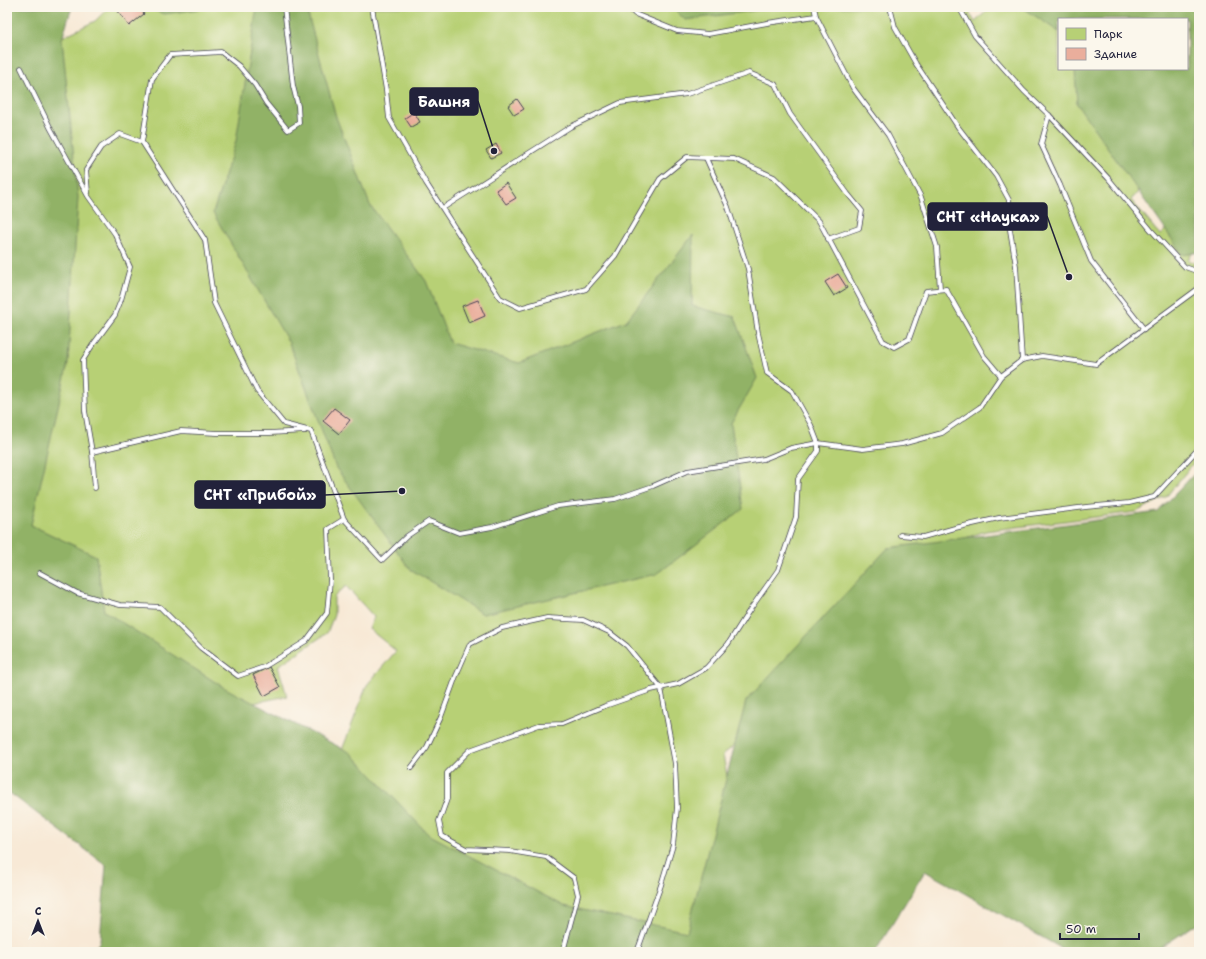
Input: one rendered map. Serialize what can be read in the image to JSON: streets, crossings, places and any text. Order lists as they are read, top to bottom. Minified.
{"places":["Башня","СНТ «Наука»","СНТ «Прибой»"],"legend":["Парк","Здание"],"scale_bar":"50 m","north":"top"}
